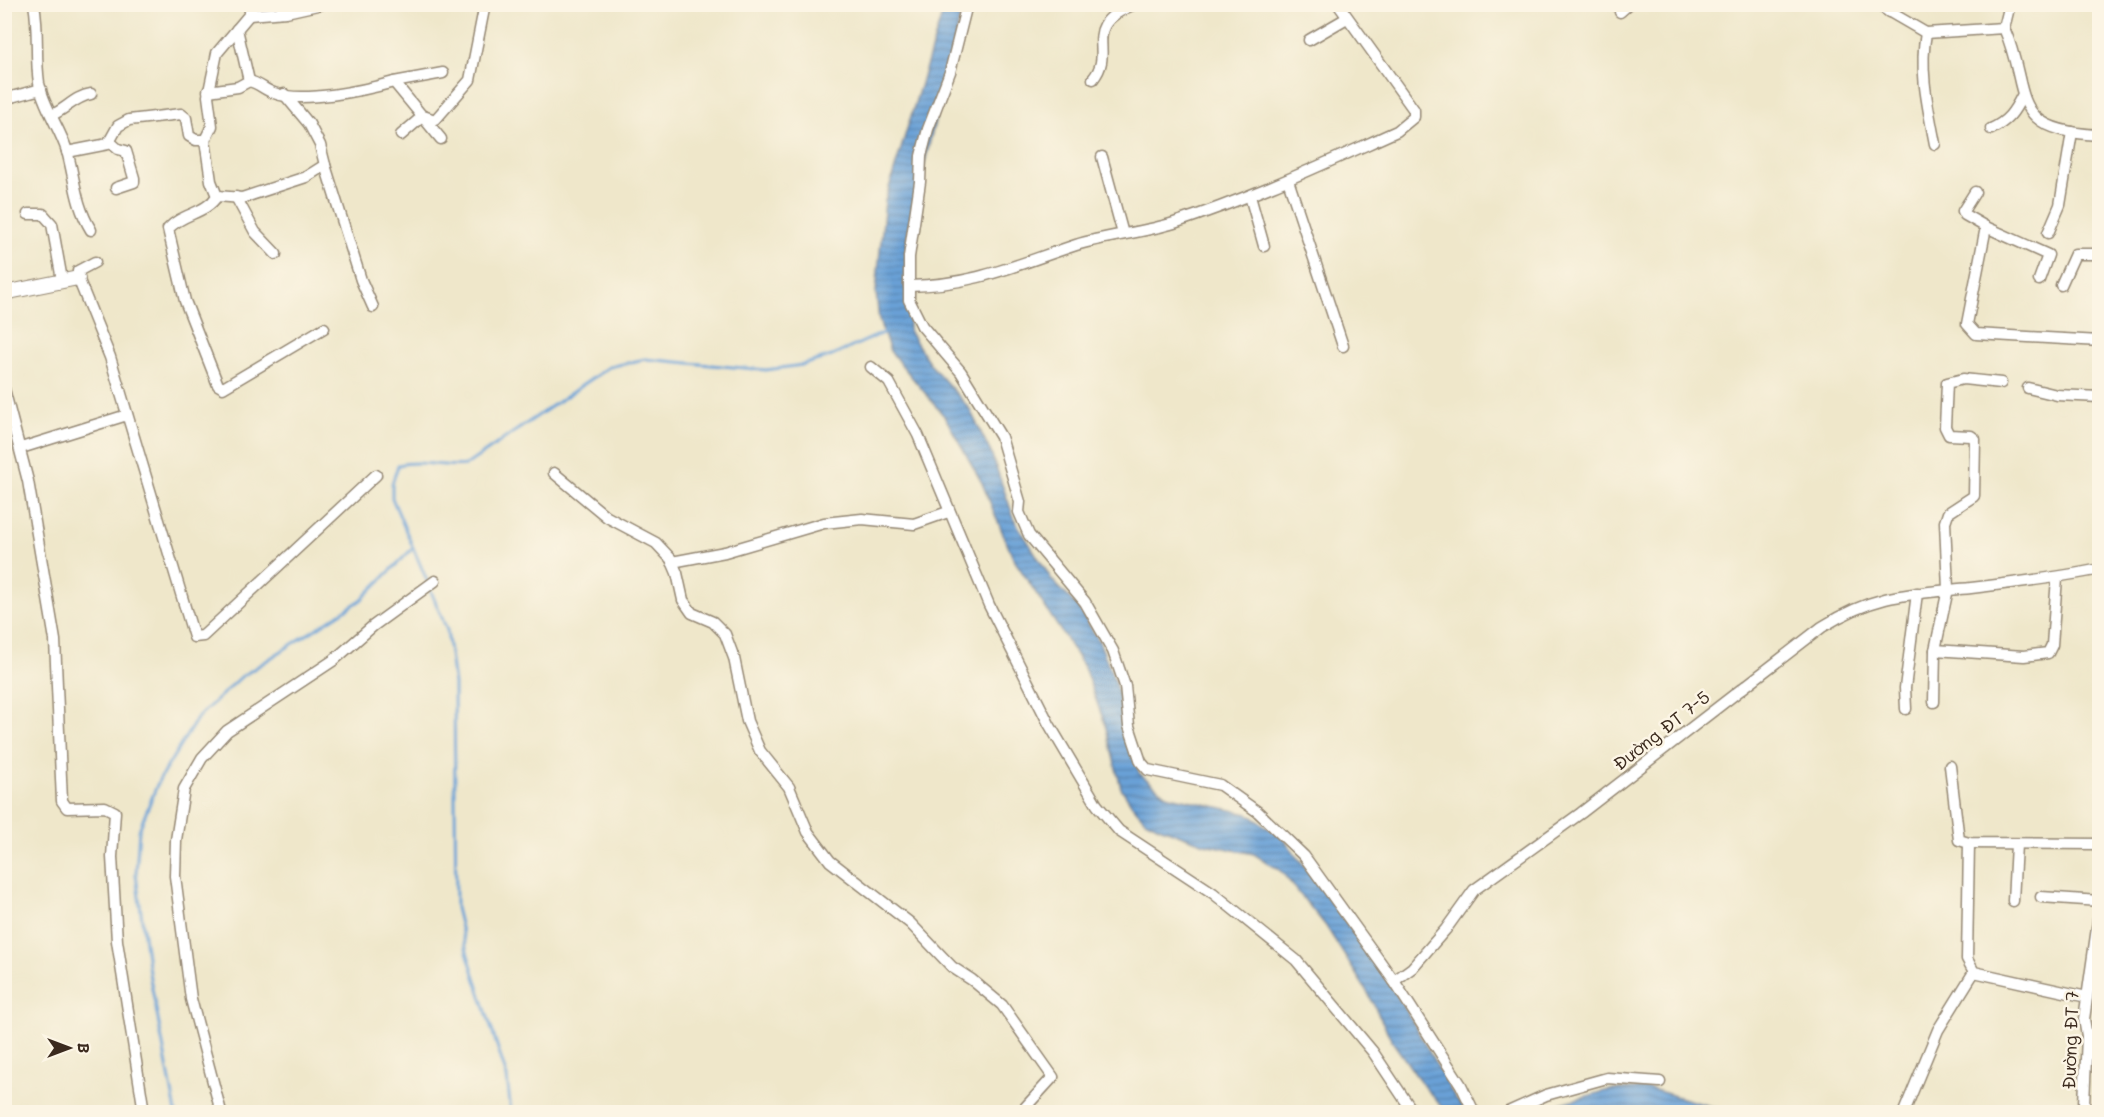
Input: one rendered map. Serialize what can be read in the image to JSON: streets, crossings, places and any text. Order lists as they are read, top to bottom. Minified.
{"streets":{"street":["Đường ĐT 7-5","Đường ĐT 7"]},"north":"right"}
